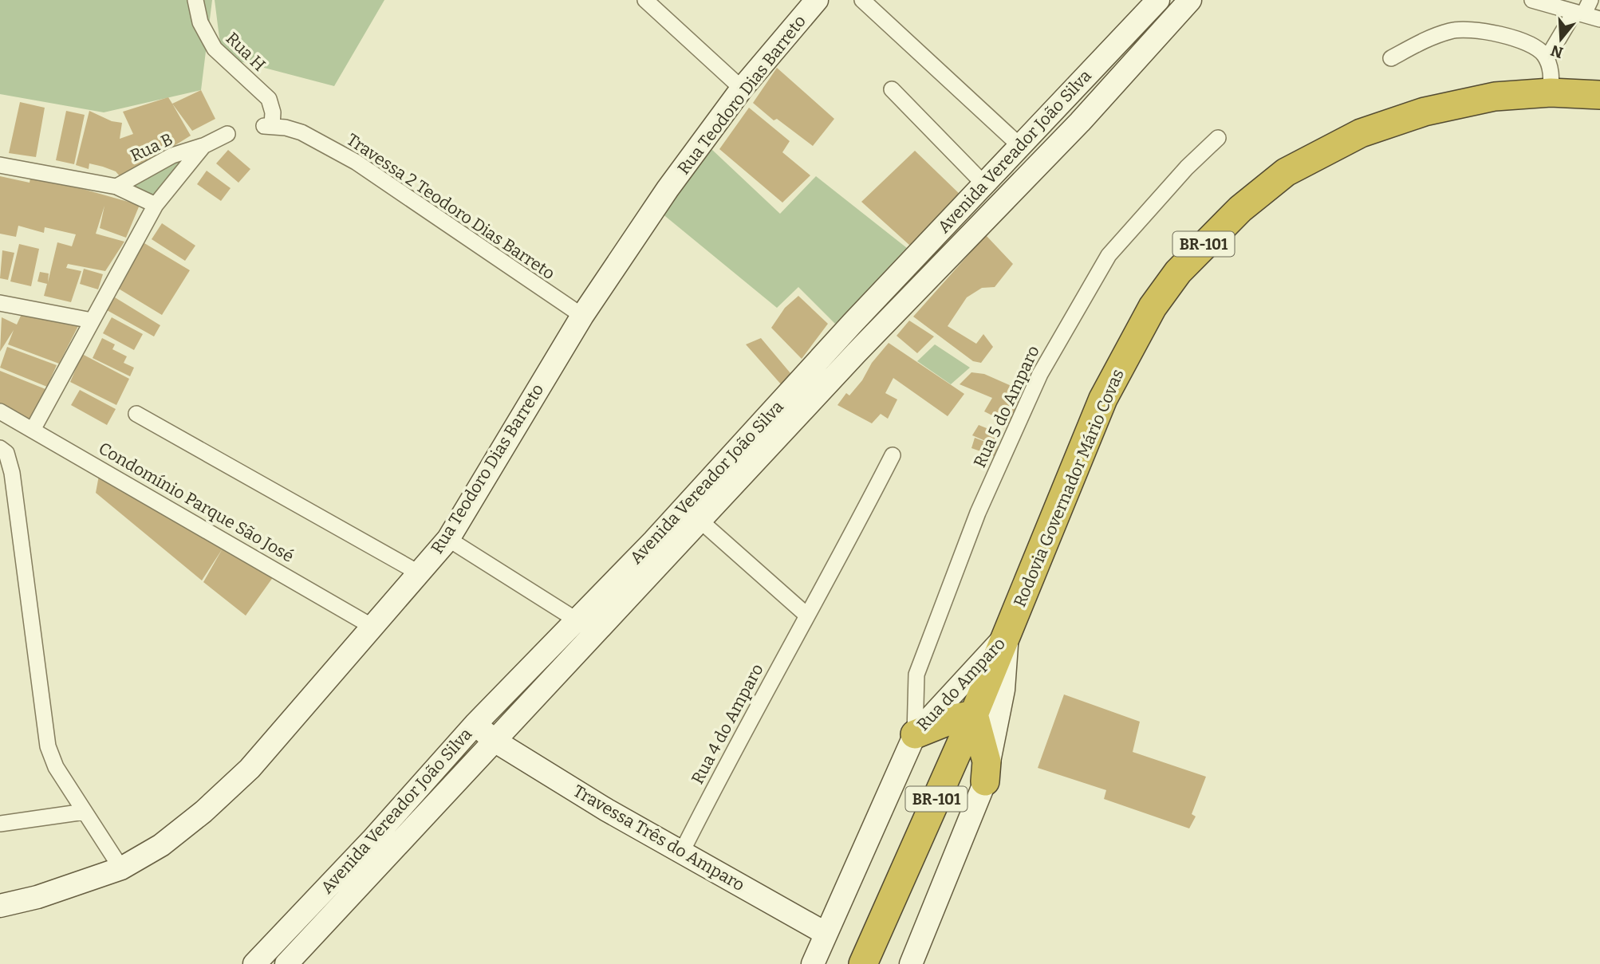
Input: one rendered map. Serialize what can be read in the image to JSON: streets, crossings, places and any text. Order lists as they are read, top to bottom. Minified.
{"streets":{"highway":["BR-101","Rodovia Governador Mário Covas"],"street":["Rua H","Rua Teodoro Dias Barreto","Rua B","Avenida Vereador João Silva","Travessa 2 Teodoro Dias Barreto","Rua 5 do Amparo","Condomínio Parque São José","Rua do Amparo","Rua 4 do Amparo","Travessa Três do Amparo"]},"crossings":[["Rua H","Travessa 2 Teodoro Dias Barreto"],["Rua Teodoro Dias Barreto","Travessa 2 Teodoro Dias Barreto"],["Rua Teodoro Dias Barreto","Condomínio Parque São José"],["Avenida Vereador João Silva","Travessa Três do Amparo"],["Rua 5 do Amparo","Rua do Amparo"],["Rodovia Governador Mário Covas","Rua do Amparo"],["Rua do Amparo","Travessa Três do Amparo"],["Rua 4 do Amparo","Travessa Três do Amparo"]],"north":"bottom"}
